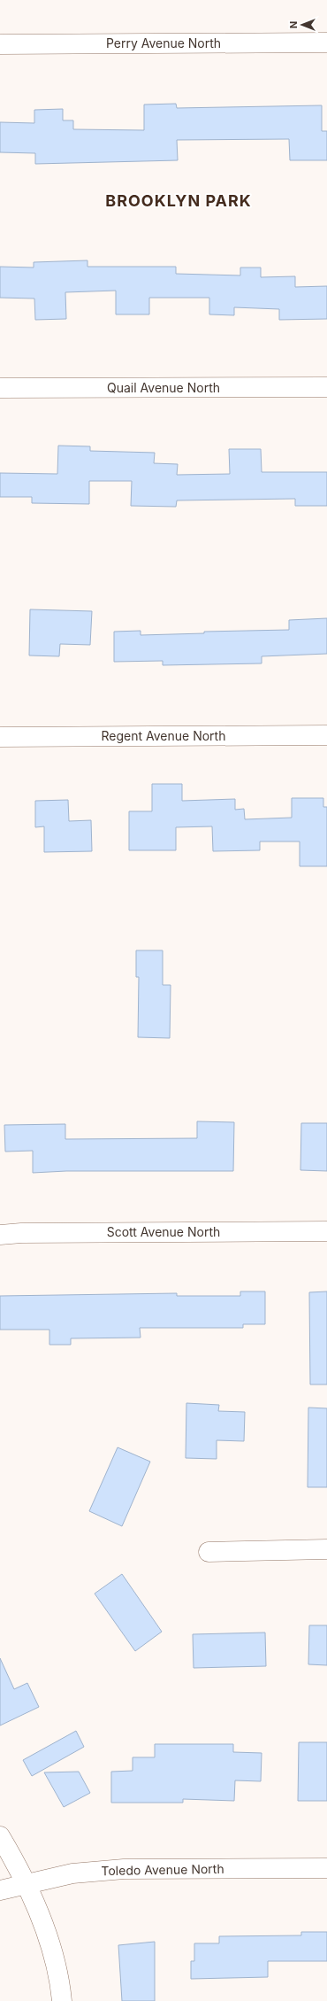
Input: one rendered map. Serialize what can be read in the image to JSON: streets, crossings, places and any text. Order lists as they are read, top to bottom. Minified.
{"streets":{"street":["Perry Avenue North","Quail Avenue North","Regent Avenue North","Scott Avenue North","Toledo Avenue North"]},"districts":["BROOKLYN PARK"],"north":"left"}
